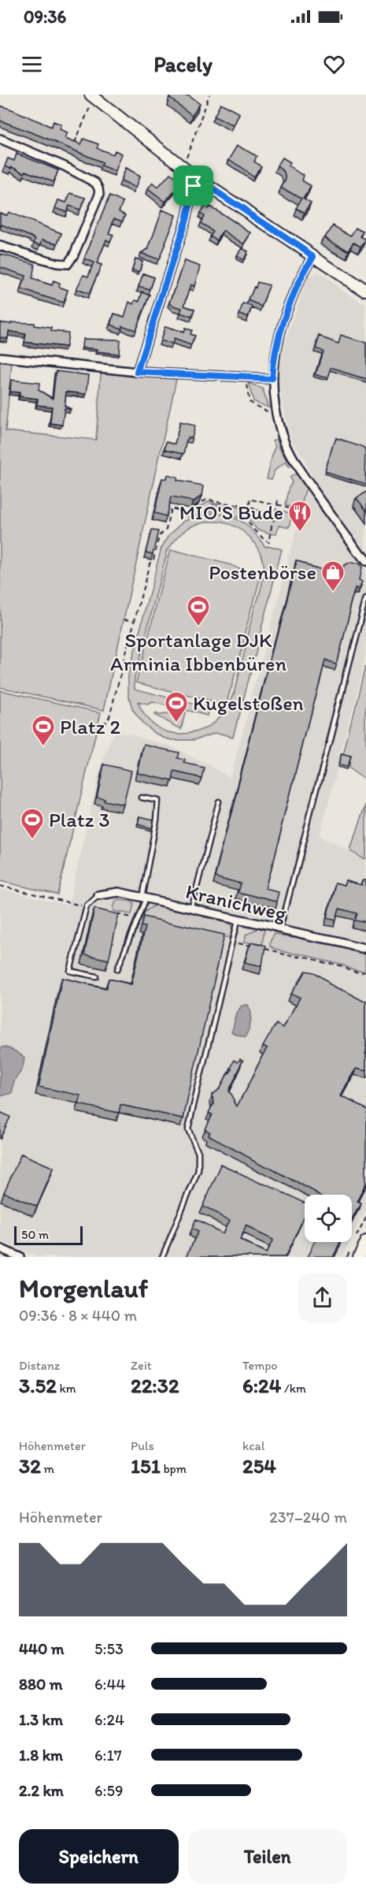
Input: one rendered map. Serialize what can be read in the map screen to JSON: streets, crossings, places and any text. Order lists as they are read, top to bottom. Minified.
{"streets":{"street":["Kranichweg"]},"places":{"restaurant":["MIO'S Bude"],"shop":["Postenbörse"],"sports":["Sportanlage DJK Arminia Ibbenbüren","Kugelstoßen","Platz 2","Platz 3"]},"scale_bar":"50 m","page":{"status":"09:36","header":"Pacely","scale":"50 m","heading":["Morgenlauf","09:36 · 8 × 440 m"],"stats":[["Distanz","3.52 km"],["Zeit","22:32"],["Tempo","6:24 /km"],["Höhenmeter","32 m"],["Puls","151 bpm"],["kcal","254"]],"chart":["Höhenmeter","237–240 m"],"list":[{"name":"440 m","note":"5:53"},{"name":"880 m","note":"6:44"},{"name":"1.3 km","note":"6:24"},{"name":"1.8 km","note":"6:17"},{"name":"2.2 km","note":"6:59"}],"buttons":["Speichern","Teilen"]}}
